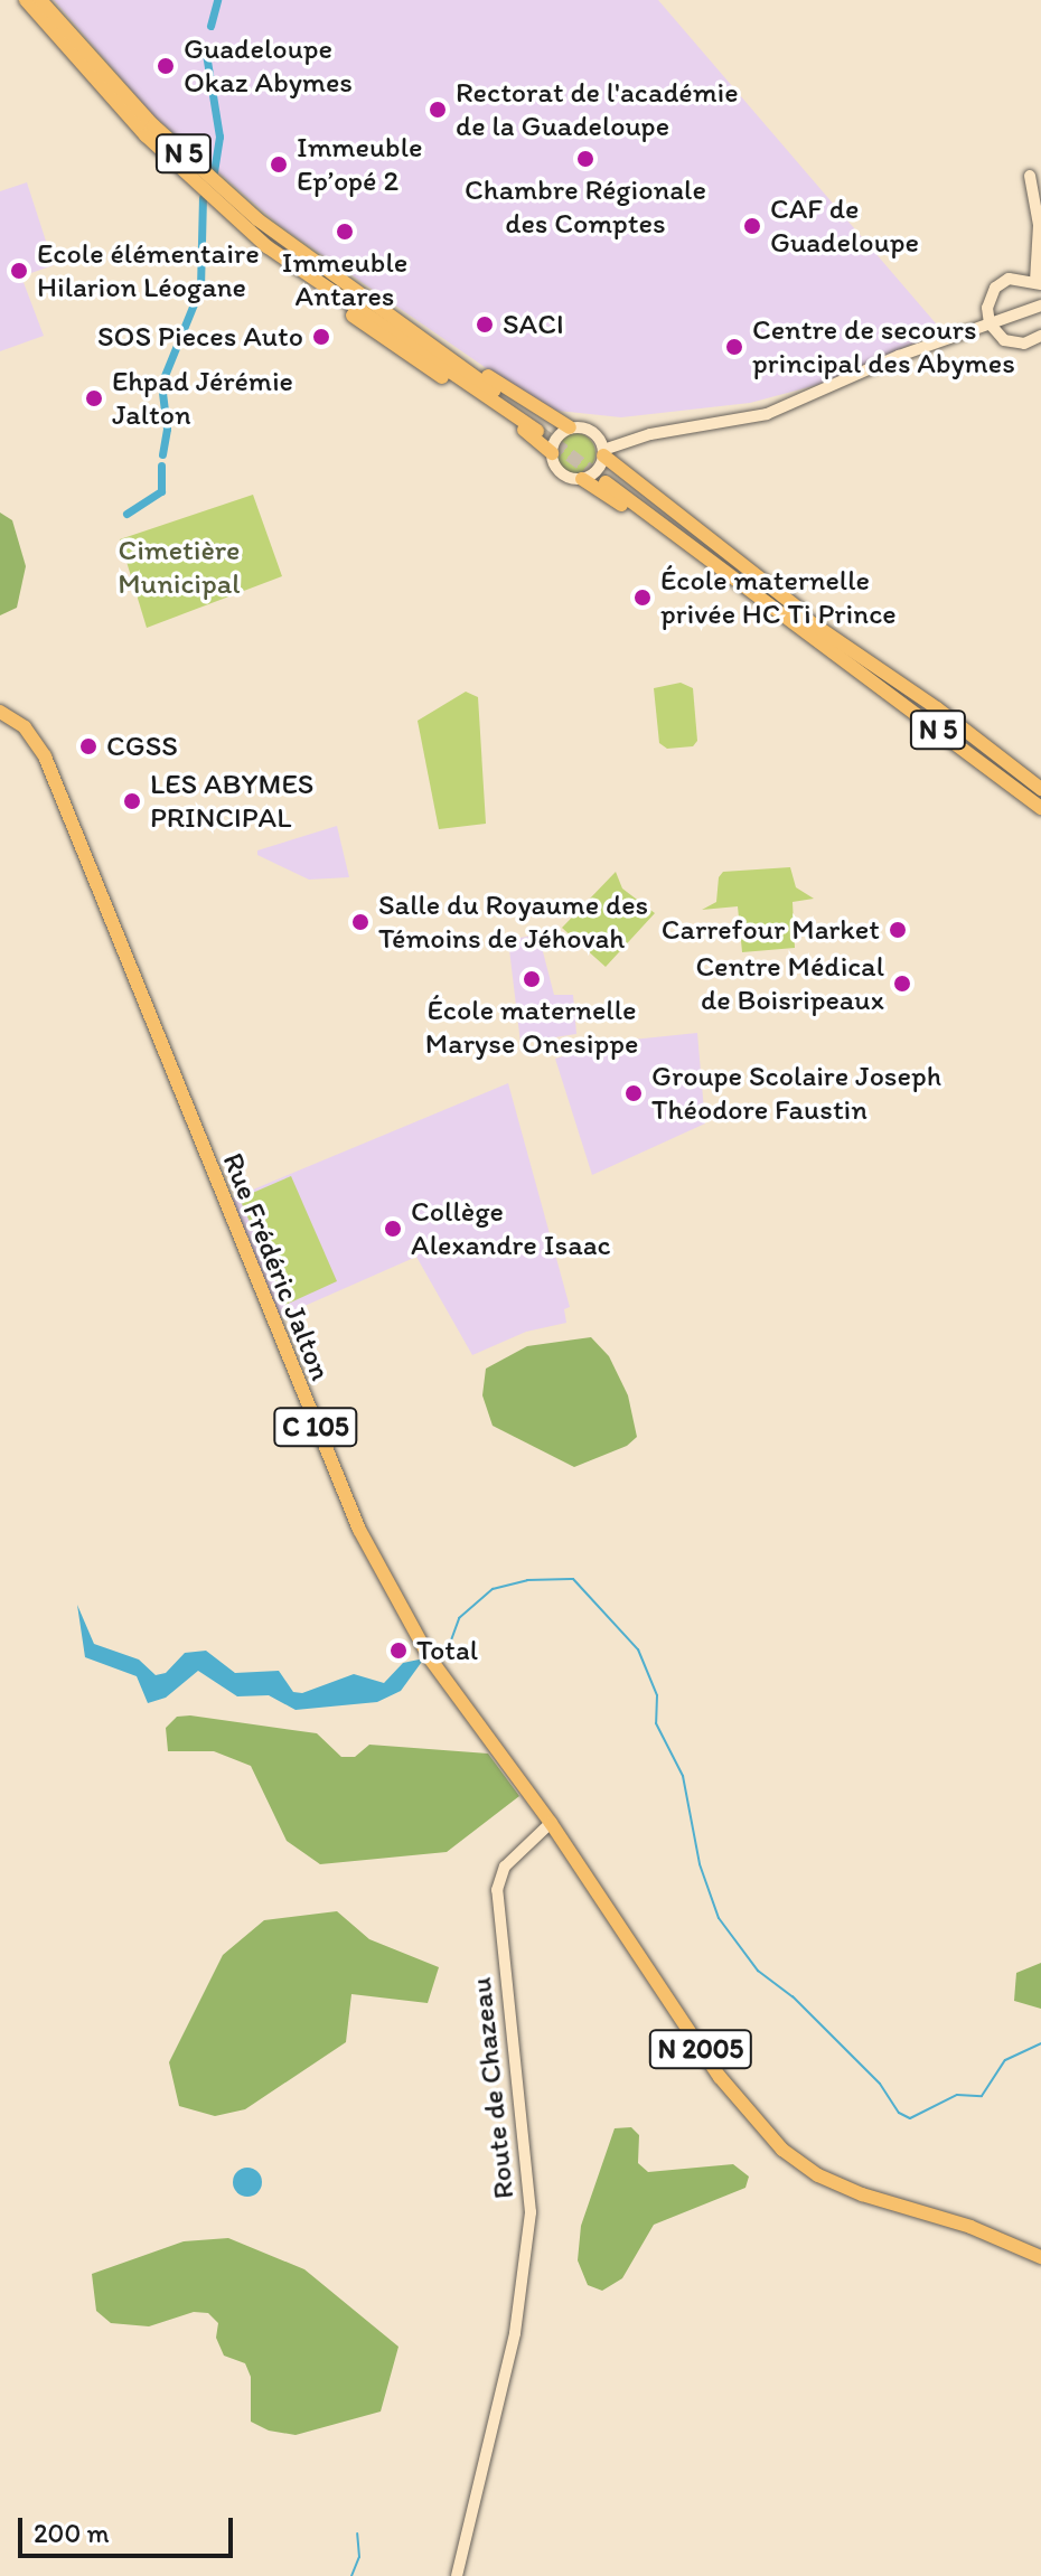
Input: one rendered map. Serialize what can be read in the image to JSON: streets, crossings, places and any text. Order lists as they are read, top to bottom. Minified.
{"streets":{"main road":["N 5","Rue Frédéric Jalton","C 105","N 2005","Route de Chazeau"]},"crossings":[["Rue Frédéric Jalton","N 2005"],["Rue Frédéric Jalton","Route de Chazeau"],["N 2005","Route de Chazeau"]],"parks":["Cimetière Municipal"],"places":["Guadeloupe Okaz Abymes","Rectorat de l'académie de la Guadeloupe","Chambre Régionale des Comptes","Immeuble Ep’opé 2","CAF de Guadeloupe","Immeuble Antares","Ecole élémentaire Hilarion Léogane","SACI","SOS Pieces Auto","Centre de secours principal des Abymes","Ehpad Jérémie Jalton","École maternelle privée HC Ti Prince","CGSS","LES ABYMES PRINCIPAL","Salle du Royaume des Témoins de Jéhovah","Carrefour Market","École maternelle Maryse Onesippe","Centre Médical de Boisripeaux","Groupe Scolaire Joseph Théodore Faustin","Collège Alexandre Isaac","Total"],"scale_bar":"200 m"}
